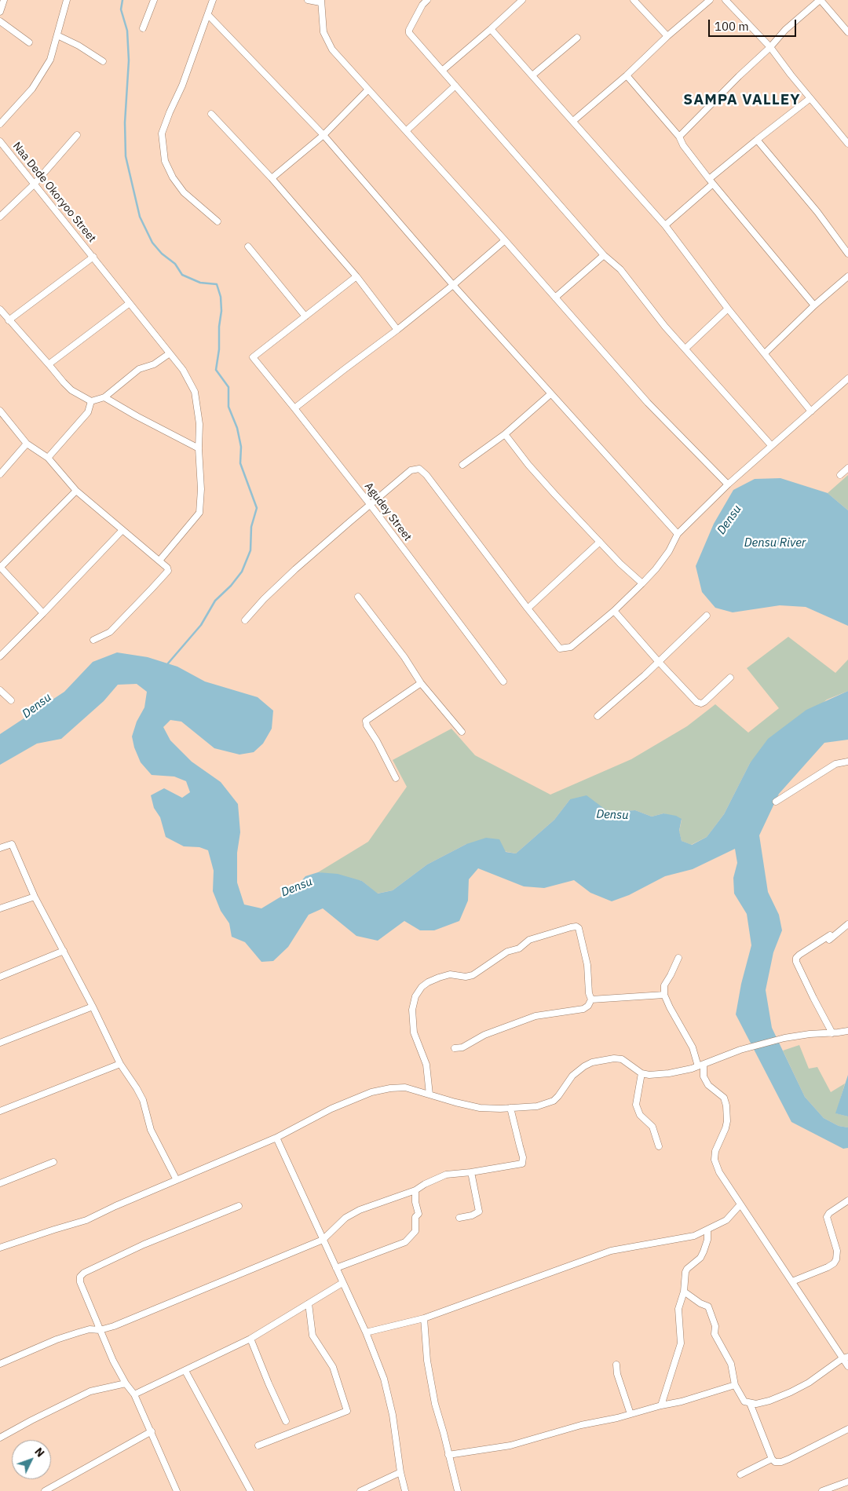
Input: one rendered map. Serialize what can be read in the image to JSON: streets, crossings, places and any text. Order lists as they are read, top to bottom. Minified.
{"streets":{"street":["Naa Dede Okoryoo Street","Agudey Street"]},"districts":["SAMPA VALLEY"],"water":["Densu","Densu River"],"scale_bar":"100 m","north":"top right"}
